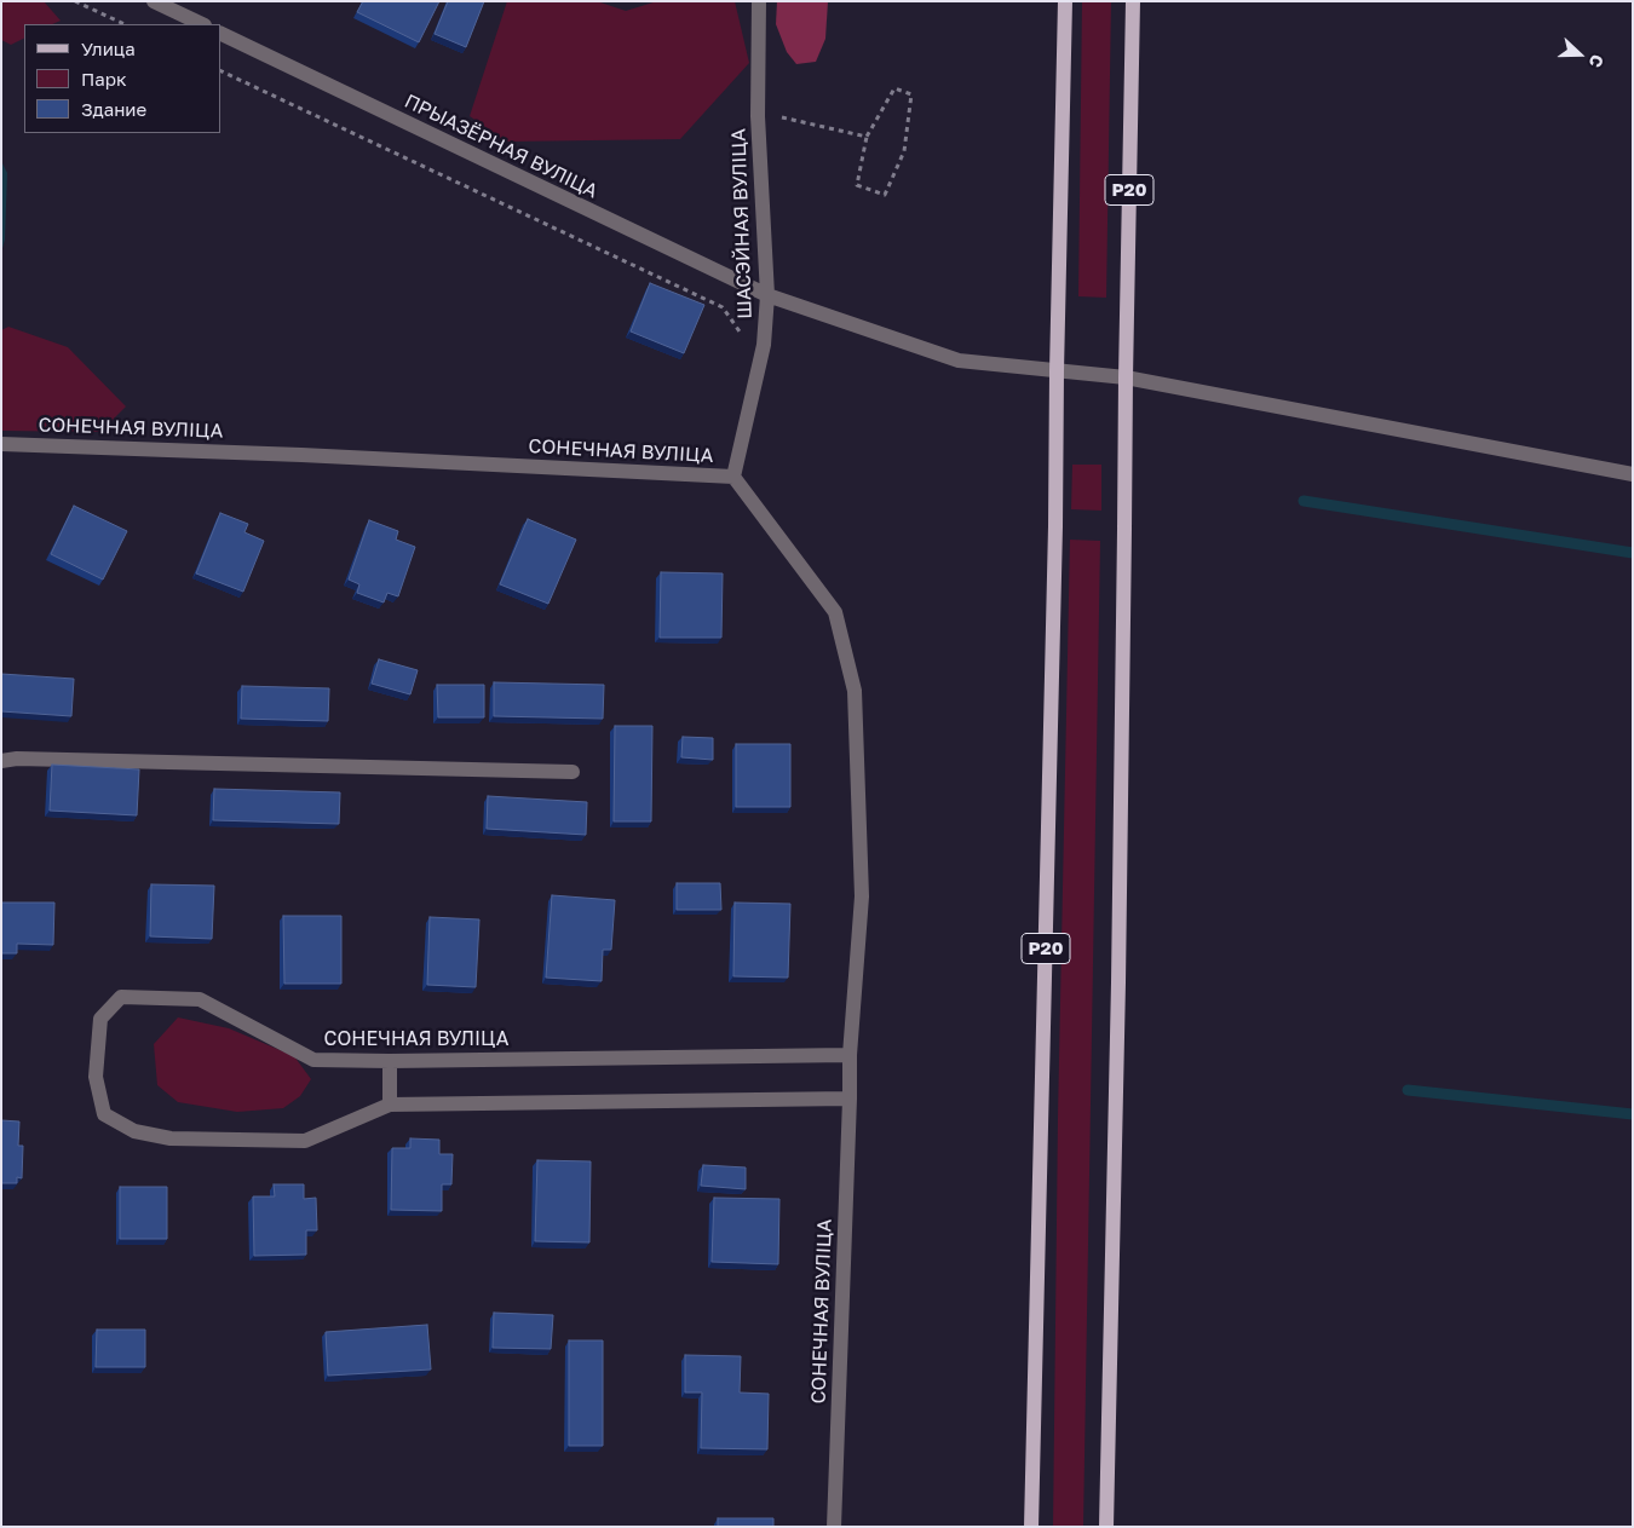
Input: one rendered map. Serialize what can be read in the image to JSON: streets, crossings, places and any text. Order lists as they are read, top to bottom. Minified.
{"streets":{"main road":["Р20"],"street":["ПРЫАЗЁРНАЯ ВУЛІЦА","ШАСЭЙНАЯ ВУЛІЦА","СОНЕЧНАЯ ВУЛІЦА"]},"crossings":[["ПРЫАЗЁРНАЯ ВУЛІЦА","Р20"],["ПРЫАЗЁРНАЯ ВУЛІЦА","ШАСЭЙНАЯ ВУЛІЦА"],["ШАСЭЙНАЯ ВУЛІЦА","СОНЕЧНАЯ ВУЛІЦА"]],"legend":["Улица","Парк","Здание"],"north":"right"}
